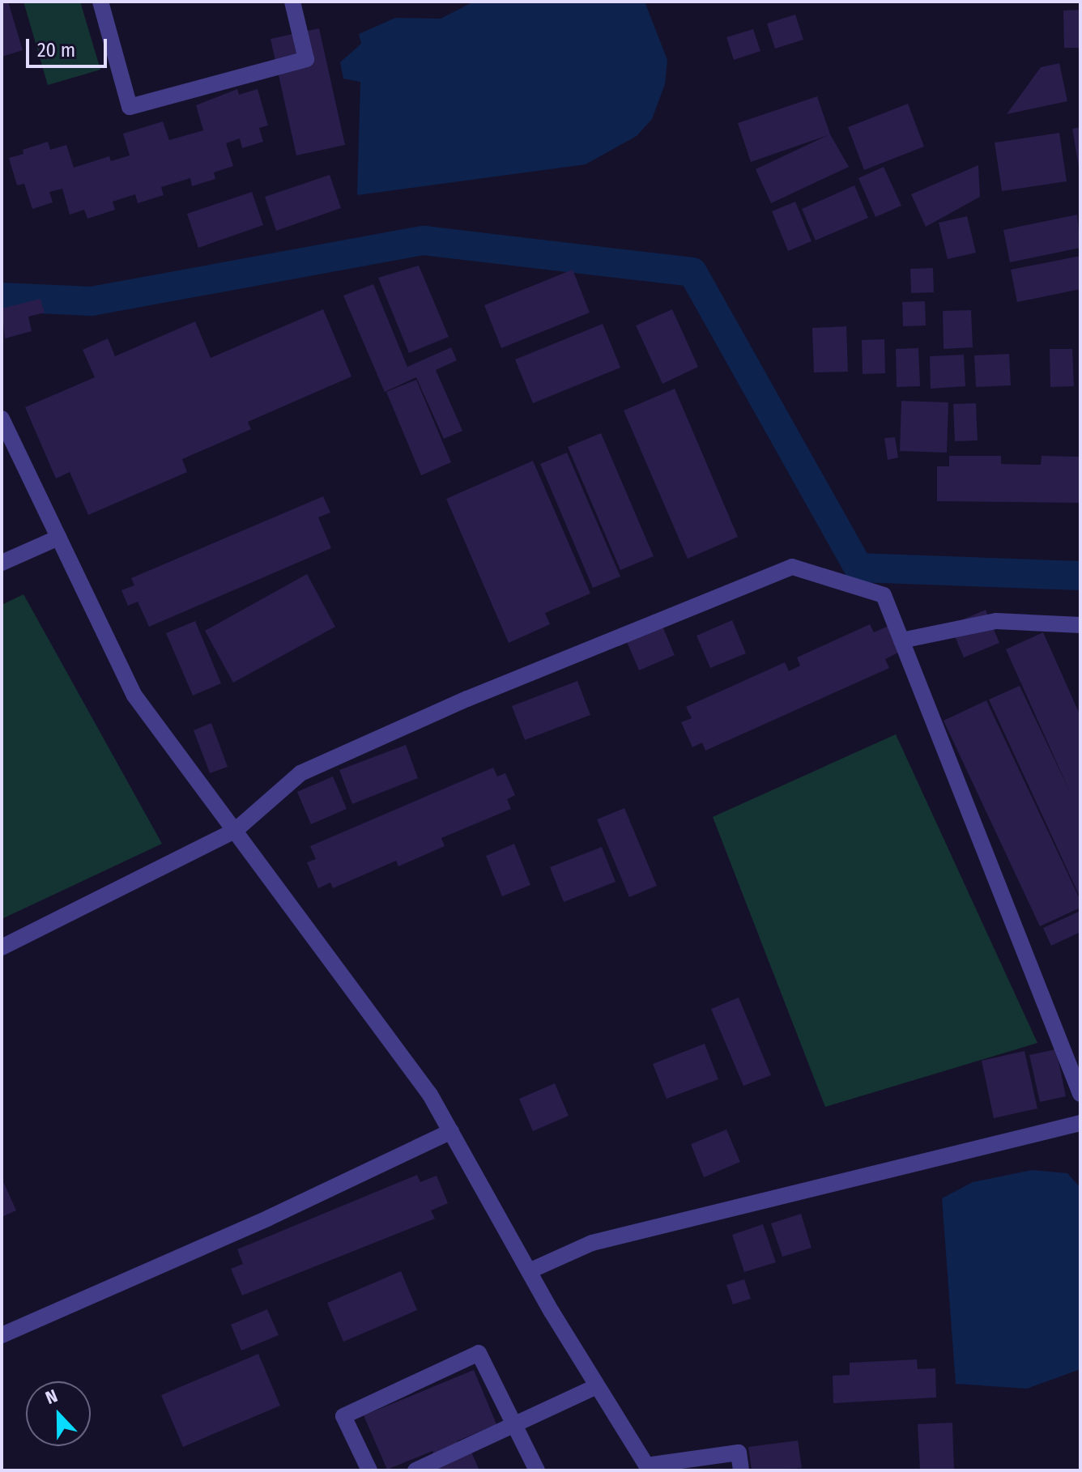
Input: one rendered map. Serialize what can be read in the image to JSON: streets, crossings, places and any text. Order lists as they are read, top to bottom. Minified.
{"scale_bar":"20 m","north":"top"}
